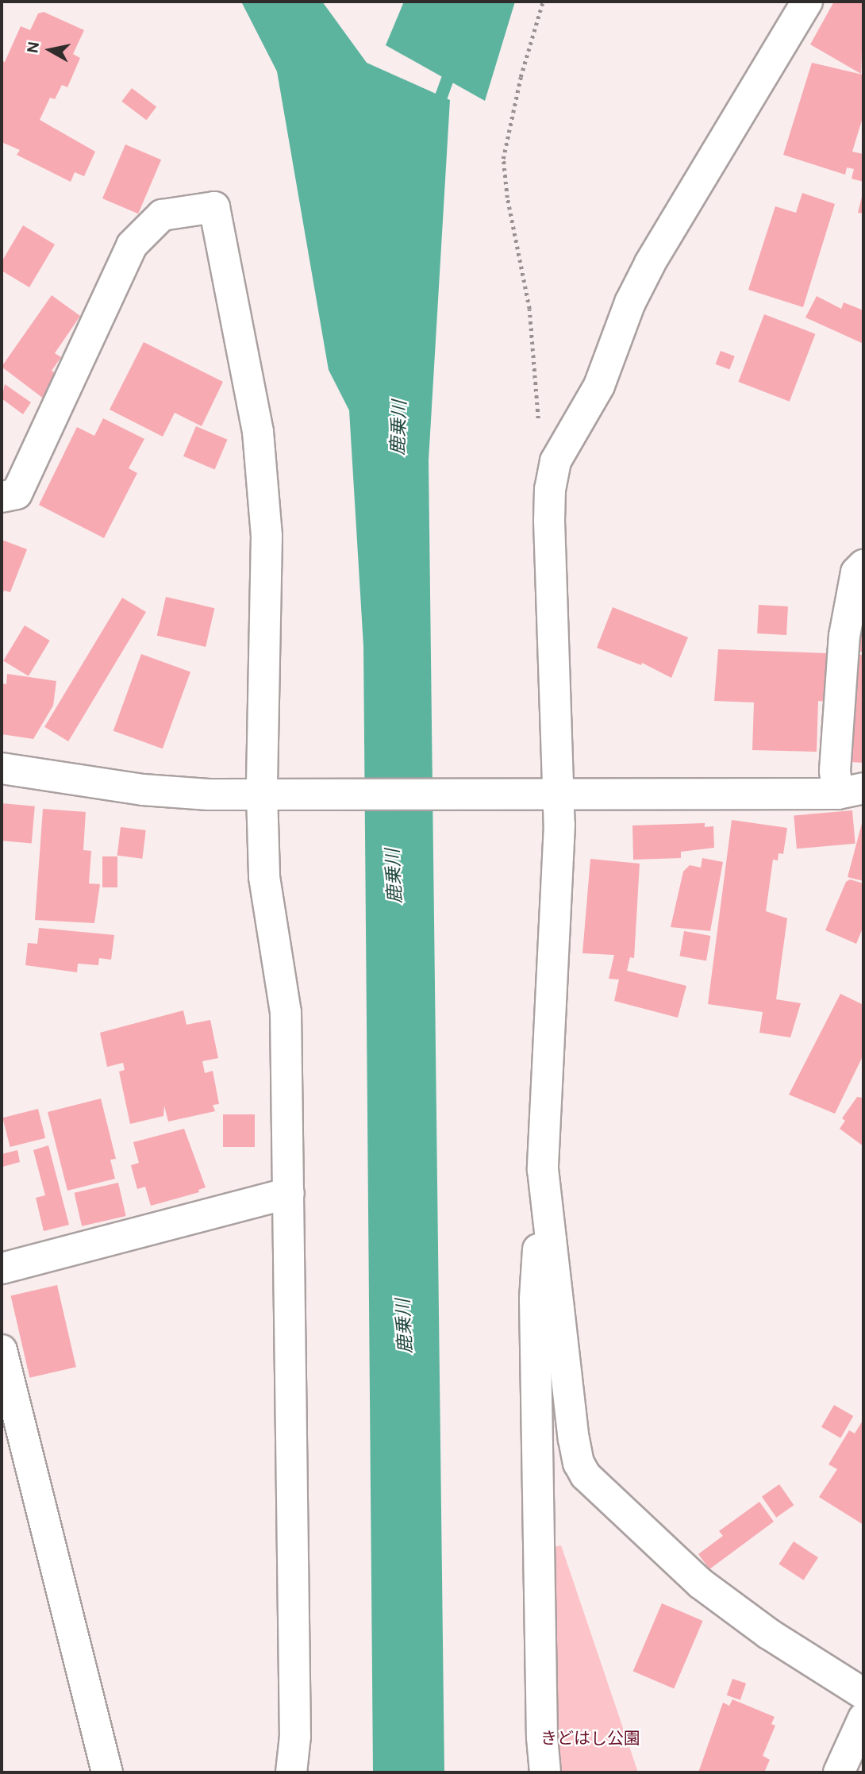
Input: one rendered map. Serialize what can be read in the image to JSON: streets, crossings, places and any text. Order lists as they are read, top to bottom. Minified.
{"water":["鹿乗川"],"parks":["きどはし公園"],"north":"left"}
